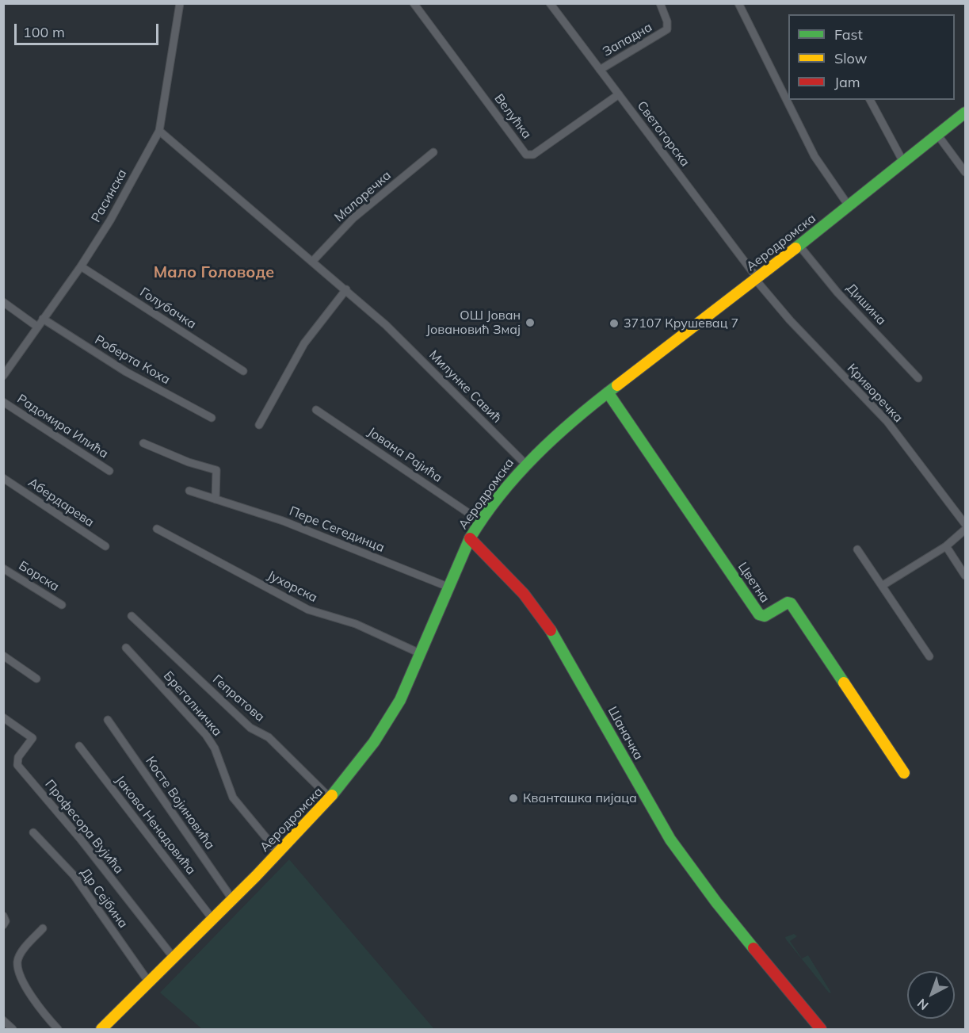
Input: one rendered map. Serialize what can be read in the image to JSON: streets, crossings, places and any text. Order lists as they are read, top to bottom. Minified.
{"streets":{"street":["Западна","Велућка","Светогорска","Расинска","Малоречка","Аеродромска","Дишина","Голубачка","Роберта Коха","Милунке Савић","Криворечка","Радомира Илића","Јована Рајића","Абердарева","Пере Сегединца","Борска","Цветна","Јухорска","Гепратова","Брегалничка","Шаначка","Косте Војиновића","Јакова Ненадовића","Професора Вујића","Др Сејбина"]},"crossings":[["Западна","Светогорска"],["Велућка","Светогорска"],["Светогорска","Аеродромска"],["Светогорска","Криворечка"],["Расинска","Голубачка"],["Расинска","Роберта Коха"],["Расинска","Милунке Савић"],["Малоречка","Милунке Савић"],["Аеродромска","Дишина"],["Аеродромска","Милунке Савић"],["Аеродромска","Криворечка"],["Аеродромска","Јована Рајића"],["Аеродромска","Пере Сегединца"],["Аеродромска","Цветна"],["Аеродромска","Јухорска"],["Аеродромска","Гепратова"],["Аеродромска","Брегалничка"],["Аеродромска","Шаначка"],["Аеродромска","Косте Војиновића"],["Аеродромска","Јакова Ненадовића"],["Аеродромска","Професора Вујића"],["Аеродромска","Др Сејбина"]],"districts":["Мало Головоде"],"places":["ОШ Јован Јовановић Змај","37107 Крушевац 7","Кванташка пијаца"],"legend":["Fast","Slow","Jam"],"scale_bar":"100 m","north":"bottom left"}
